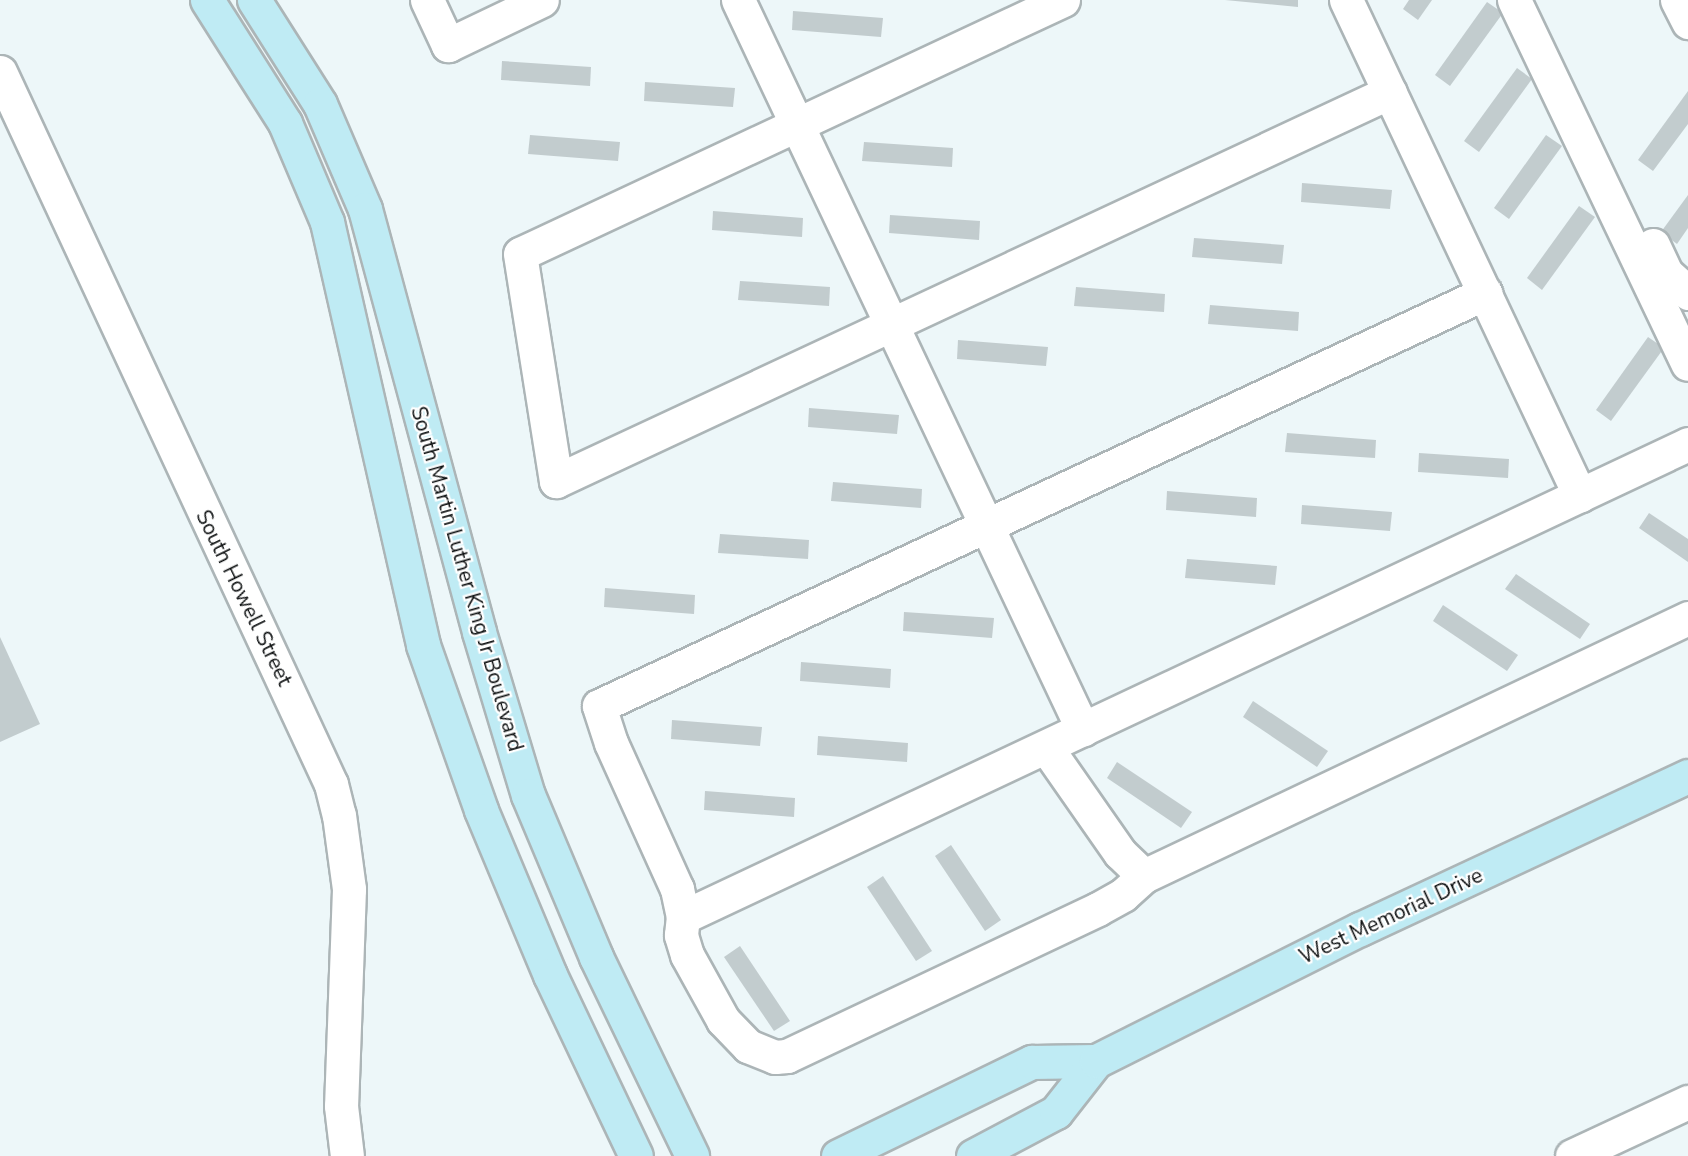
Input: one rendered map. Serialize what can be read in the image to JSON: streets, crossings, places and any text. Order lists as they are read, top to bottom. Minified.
{"streets":{"main road":["South Martin Luther King Jr Boulevard","West Memorial Drive"],"street":["South Howell Street"]}}
